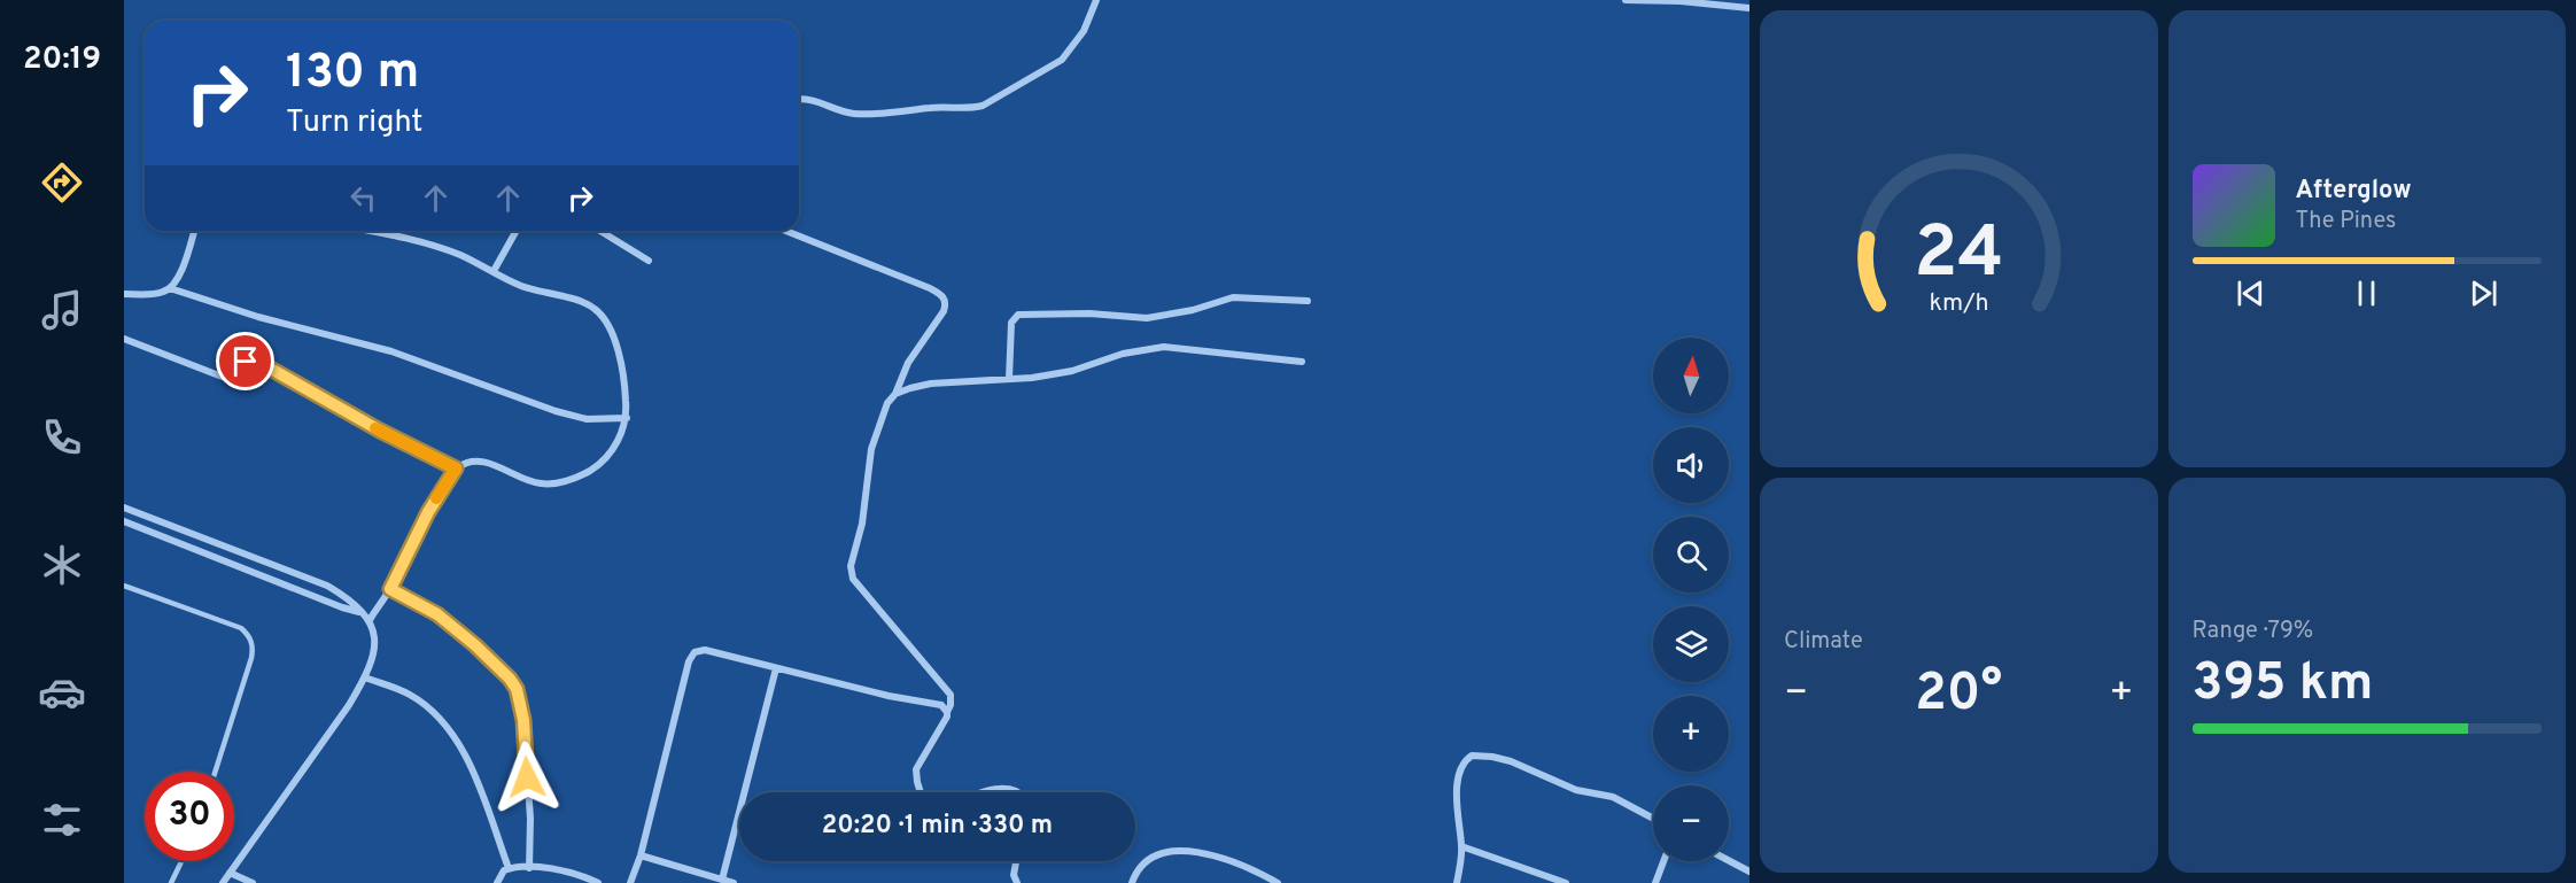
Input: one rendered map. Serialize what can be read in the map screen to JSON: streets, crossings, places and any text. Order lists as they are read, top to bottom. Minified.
{"north":"top","page":{"tabs":"20:19","turn":["130 m","Turn right"],"song":["Afterglow","The Pines"],"map_buttons":["+","−"],"tile":["Climate",["Range · 79%","395 km"]],"heat":["−","20°","+"],"limit":"30","trip":"20:20 · 1 min · 330 m","gauge":["24","km/h"]}}
